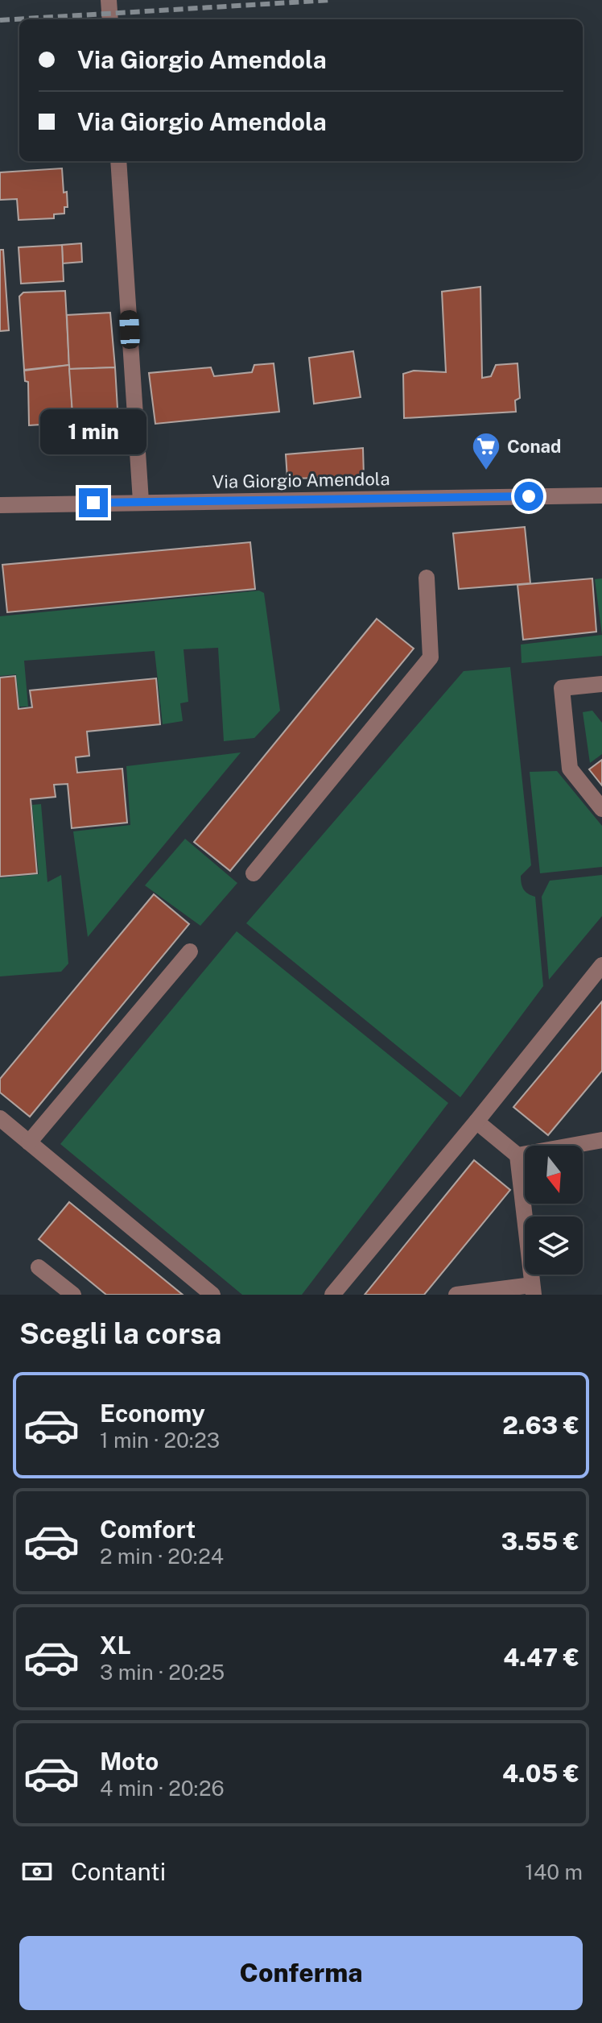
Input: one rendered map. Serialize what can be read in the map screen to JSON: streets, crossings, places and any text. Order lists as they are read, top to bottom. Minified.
{"streets":{"street":["Via Giorgio Amendola"]},"places":{"supermarket":["Conad"]},"north":"bottom","page":{"banner":["Via Giorgio Amendola","Via Giorgio Amendola"],"bubble":"1 min","heading":"Scegli la corsa","list":[{"name":"Economy","note":"1 min · 20:23","value":"2.63 €"},{"name":"Comfort","note":"2 min · 20:24","value":"3.55 €"},{"name":"XL","note":"3 min · 20:25","value":"4.47 €"},{"name":"Moto","note":"4 min · 20:26","value":"4.05 €"}],"pay":["Contanti","140 m"],"buttons":"Conferma"}}
